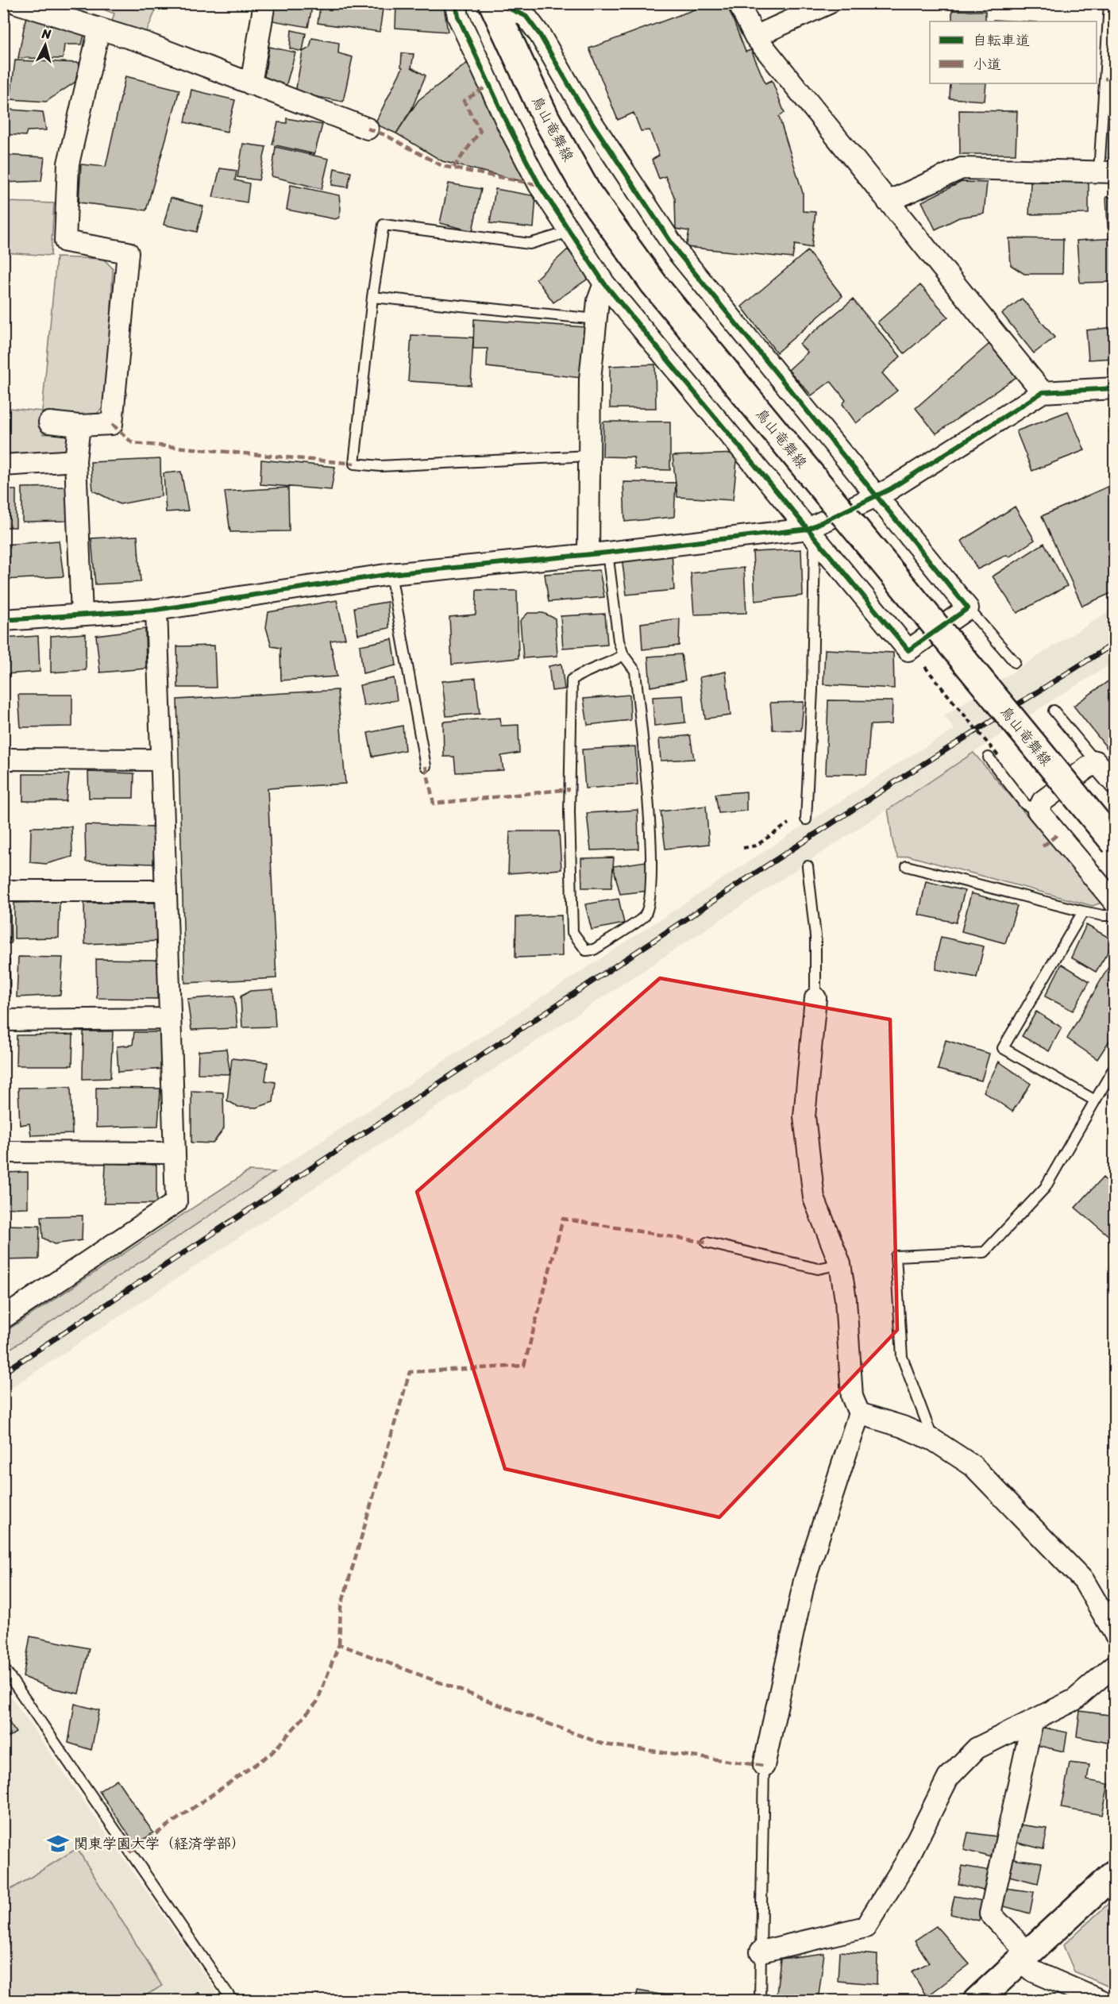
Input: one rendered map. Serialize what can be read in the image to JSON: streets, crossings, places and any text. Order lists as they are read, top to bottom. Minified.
{"streets":{"main road":["鳥山竜舞線"]},"places":{"school or university":["関東学園大学（経済学部）"]},"legend":["自転車道","小道"],"north":"top"}
